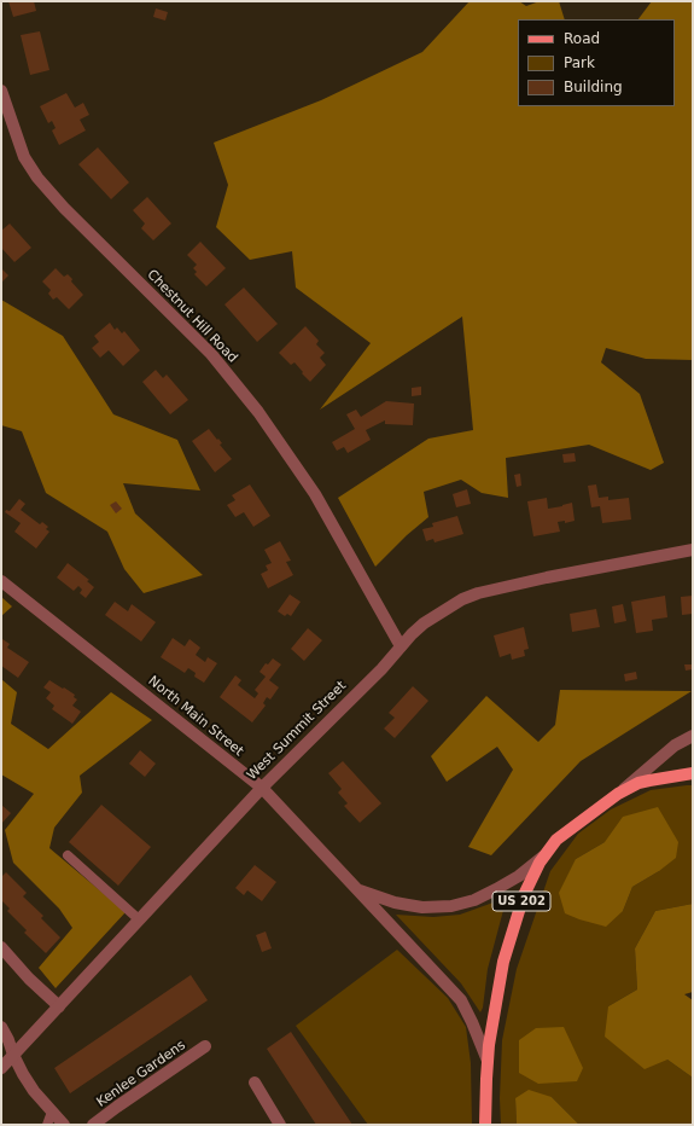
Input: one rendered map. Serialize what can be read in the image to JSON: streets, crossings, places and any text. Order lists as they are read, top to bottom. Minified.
{"streets":{"main road":["US 202"],"street":["Chestnut Hill Road","North Main Street","West Summit Street","Kenlee Gardens"]},"crossings":[["Chestnut Hill Road","West Summit Street"],["North Main Street","West Summit Street"],["North Main Street","US 202"]],"legend":["Road","Park","Building"]}
